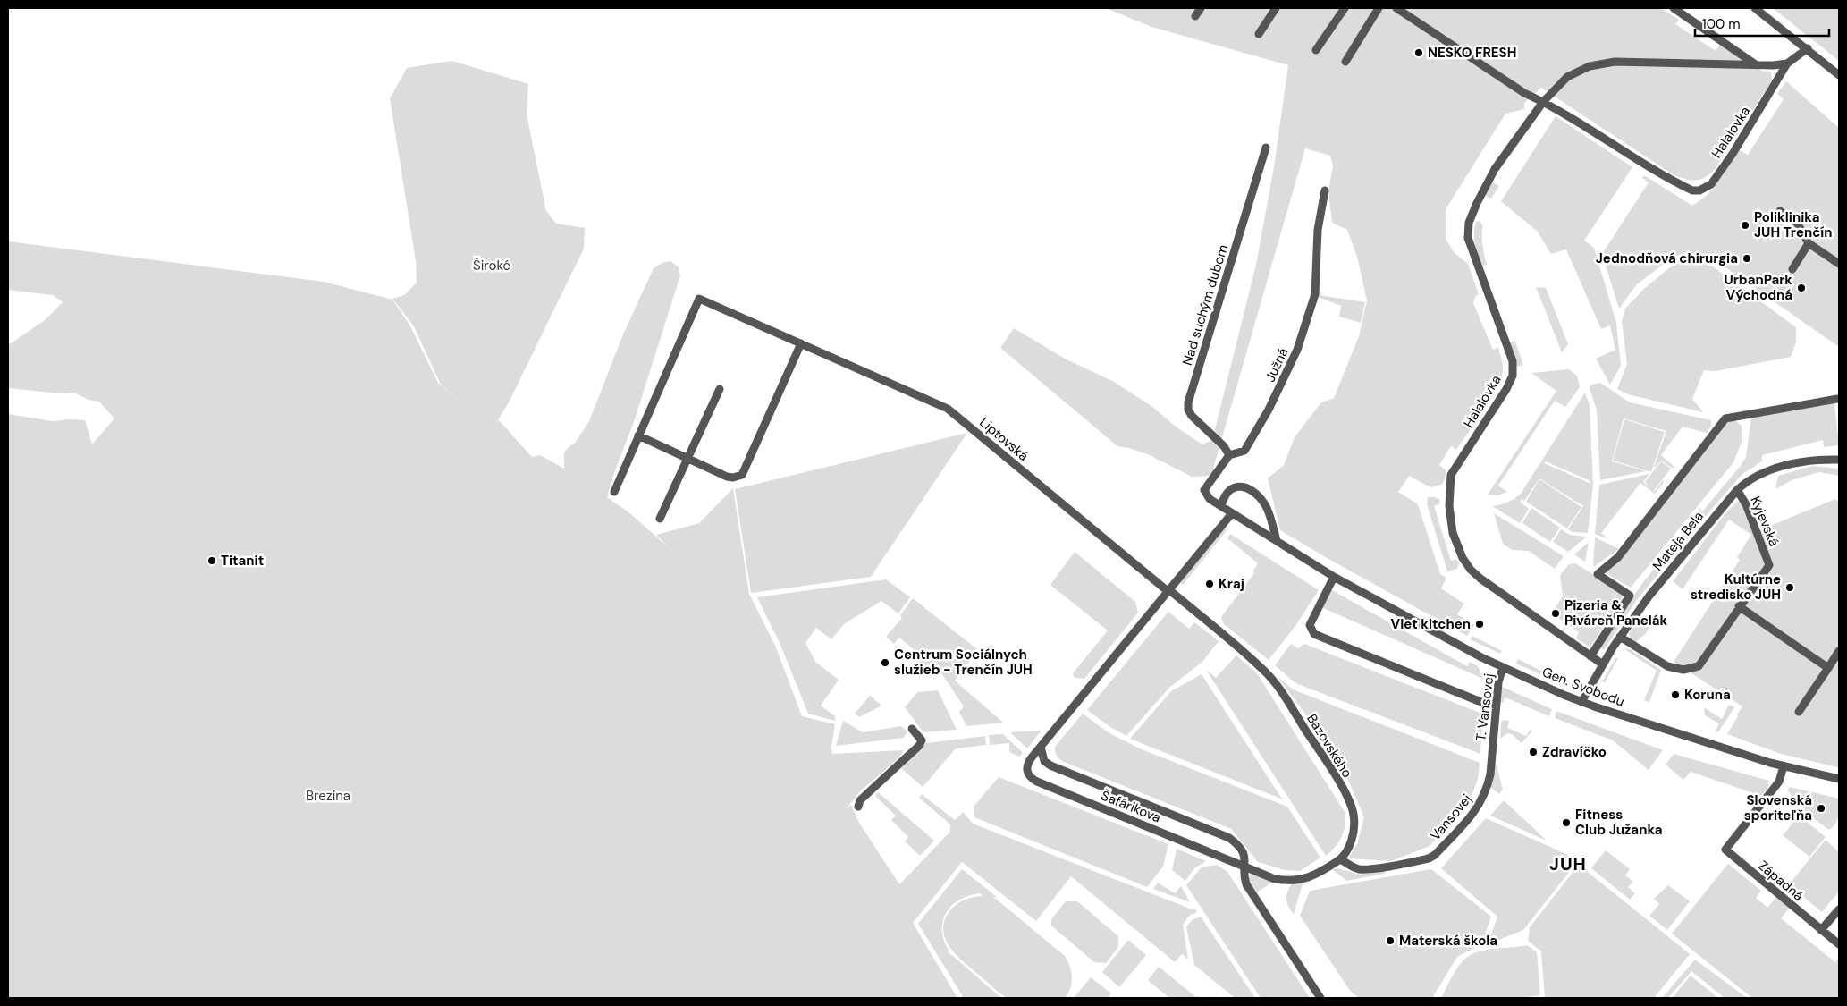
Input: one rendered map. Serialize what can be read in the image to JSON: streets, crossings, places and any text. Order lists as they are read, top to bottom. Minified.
{"streets":{"street":["Halalovka","Nad suchým dubom","Južná","Liptovská","Kyjevská","Mateja Bela","Gen. Svobodu","T. Vansovej","Bazovského","Šafárikova","Vansovej","Západná"]},"crossings":[["Halalovka","Mateja Bela"],["Nad suchým dubom","Južná"],["Južná","Gen. Svobodu"],["Liptovská","Bazovského"],["Kyjevská","Mateja Bela"],["Mateja Bela","Gen. Svobodu"],["Gen. Svobodu","T. Vansovej"],["Gen. Svobodu","Západná"],["T. Vansovej","Vansovej"],["Bazovského","Vansovej"]],"districts":["JUH"],"parks":["Široké","Brezina"],"places":["NESKO FRESH","Poliklinika JUH Trenčín","Jednodňová chirurgia","UrbanPark Východná","Titanit","Kraj","Kultúrne stredisko JUH","Pizeria & Piváreň Panelák","Viet kitchen","Centrum Sociálnych služieb - Trenčín JUH","Koruna","Zdravíčko","Slovenská sporiteľňa","Fitness Club Južanka","Materská škola"],"scale_bar":"100 m"}
